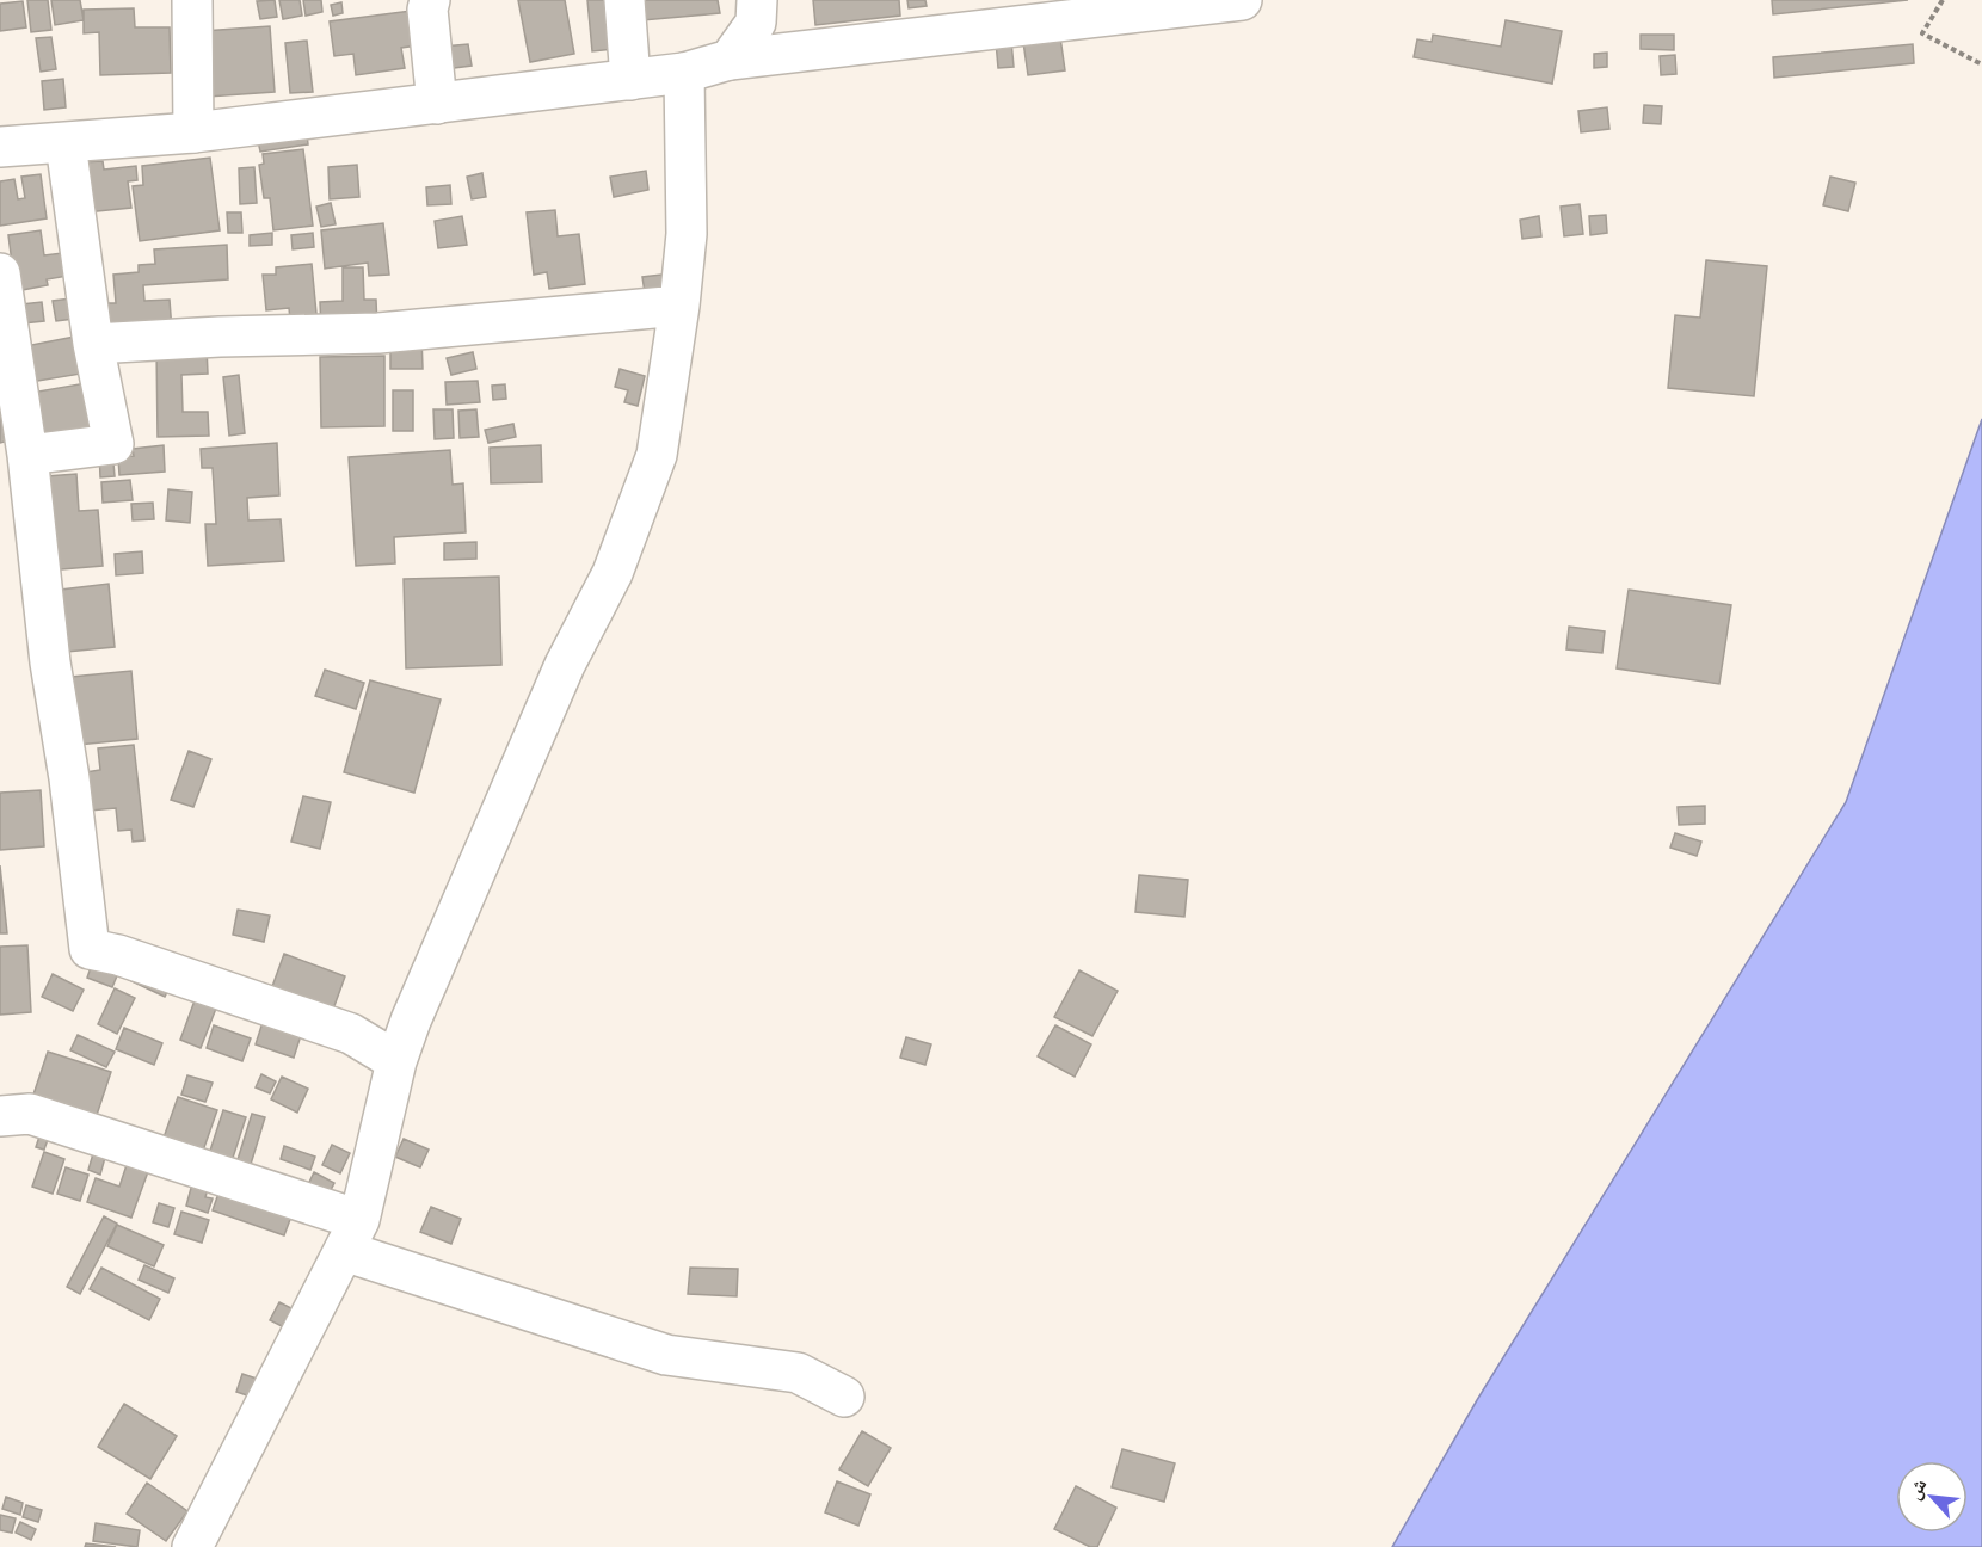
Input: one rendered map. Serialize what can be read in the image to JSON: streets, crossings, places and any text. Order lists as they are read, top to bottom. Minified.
{"north":"top left"}
